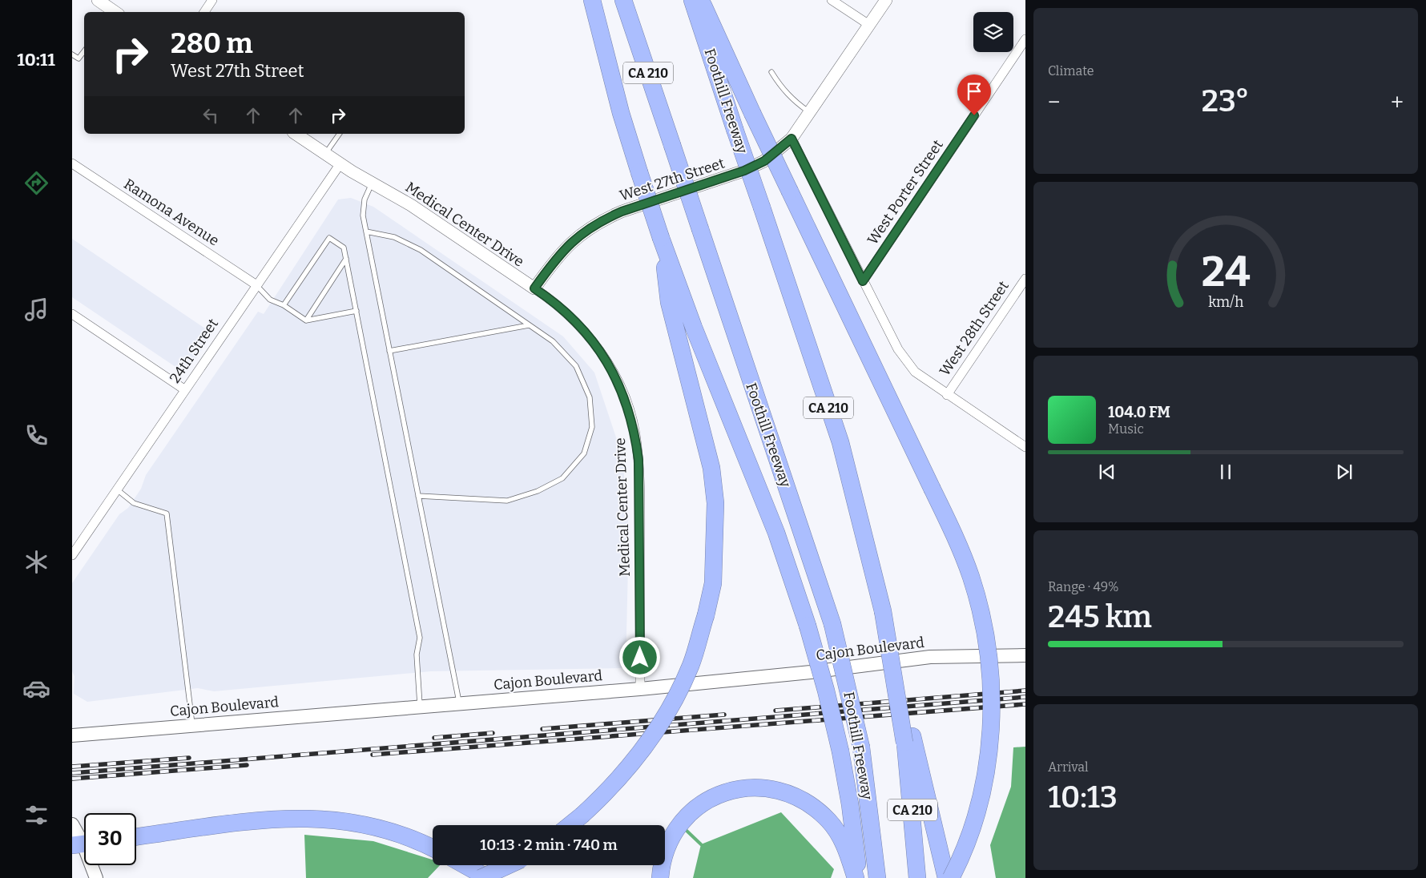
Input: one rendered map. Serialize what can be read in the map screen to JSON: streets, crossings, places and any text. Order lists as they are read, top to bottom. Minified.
{"streets":{"highway":["CA 210","Foothill Freeway"],"main road":["Cajon Boulevard"],"street":["West 27th Street","West Porter Street","Ramona Avenue","Medical Center Drive","West 28th Street","24th Street"]},"crossings":[["West 27th Street","Medical Center Drive"],["Ramona Avenue","24th Street"],["Medical Center Drive","24th Street"],["Medical Center Drive","Cajon Boulevard"]],"page":{"tabs":"10:11","tile":["Climate",["Range · 49%","245 km"],["Arrival","10:13"]],"turn":["280 m","West 27th Street"],"heat":["−","23°","+"],"song":["104.0 FM","Music"],"limit":"30","trip":"10:13 · 2 min · 740 m","gauge":["24","km/h"]}}
